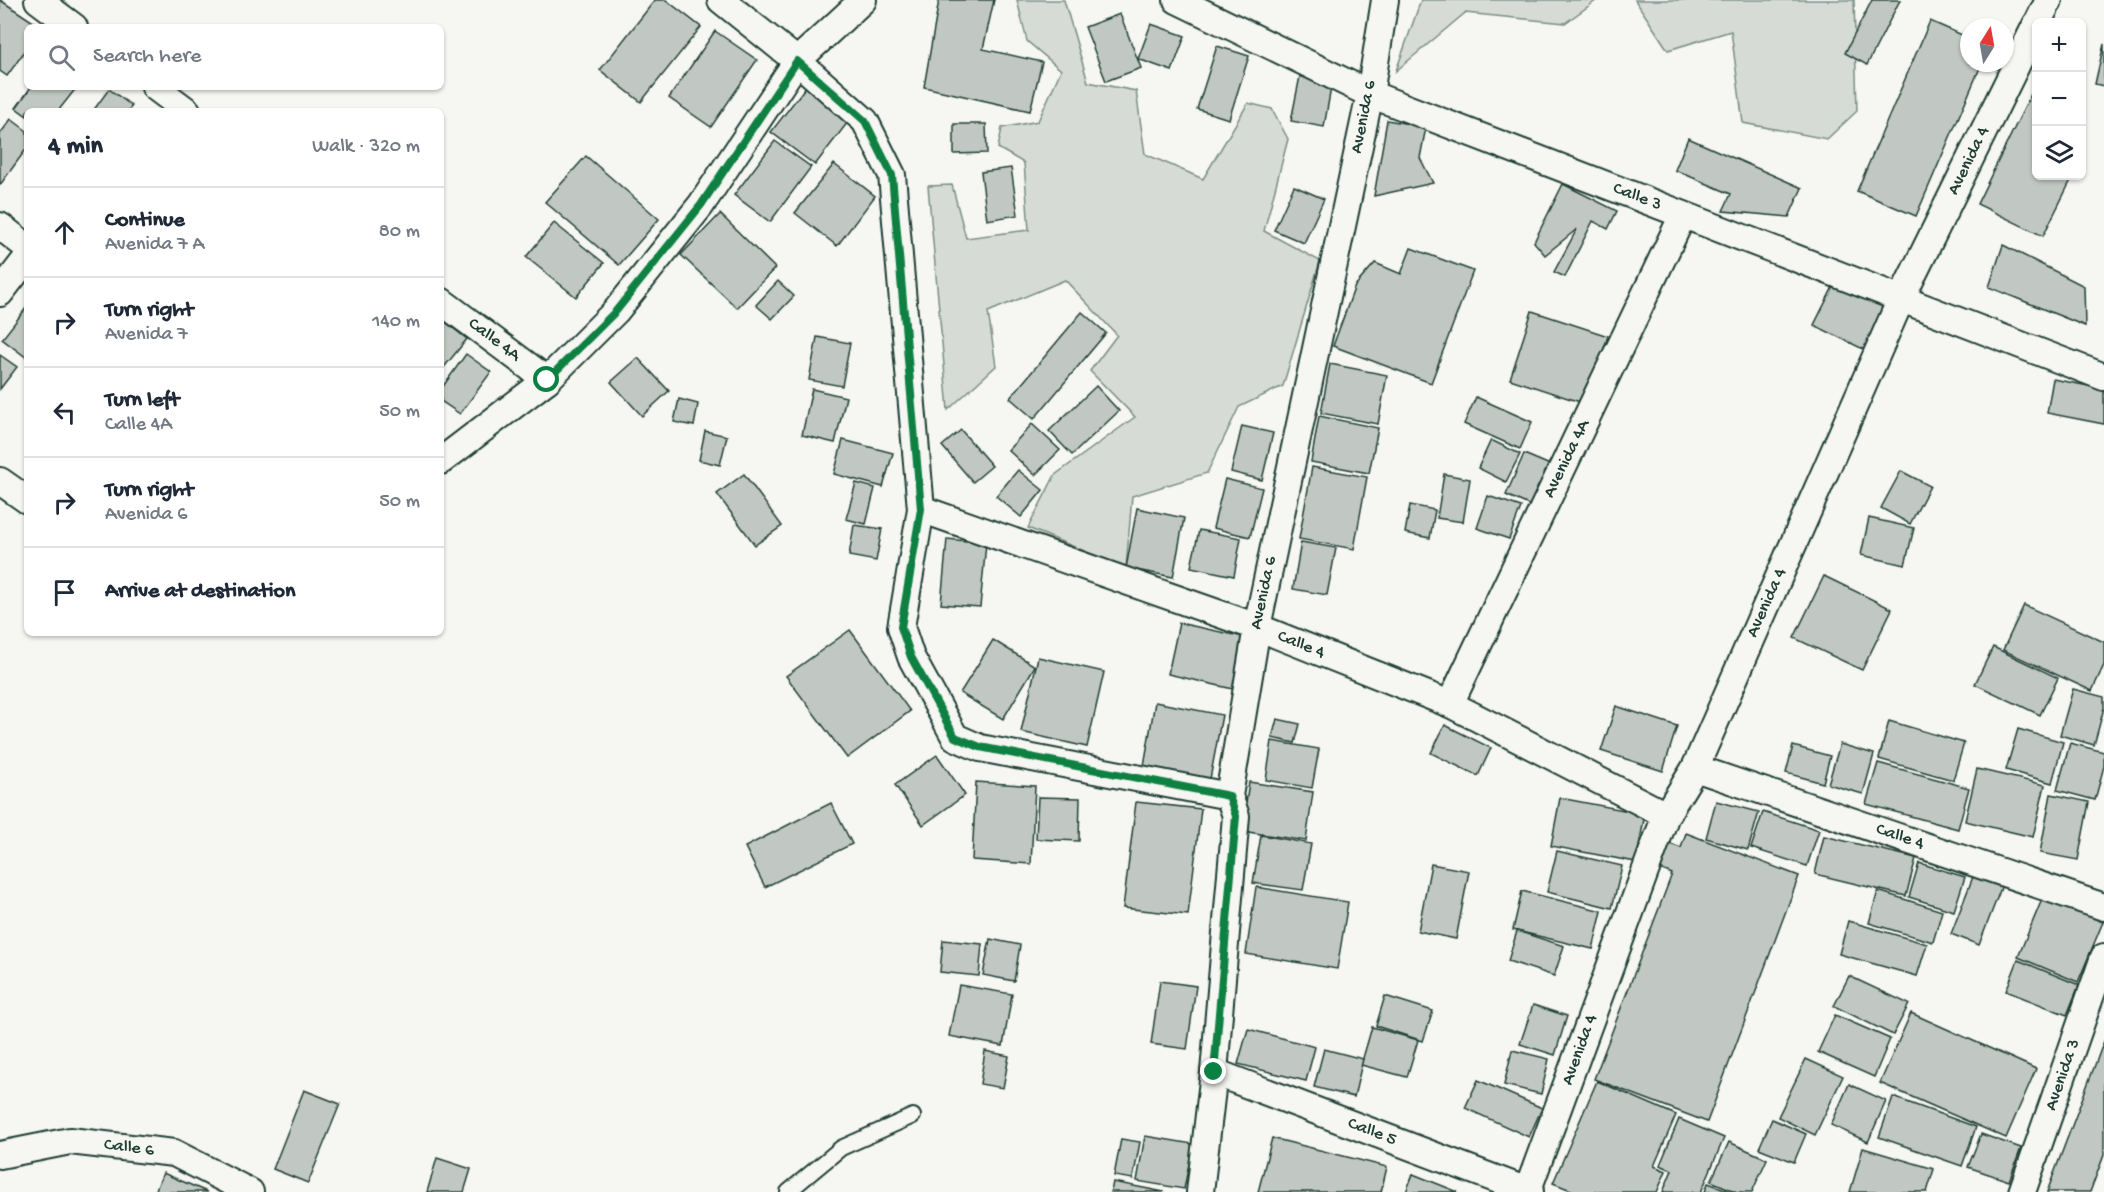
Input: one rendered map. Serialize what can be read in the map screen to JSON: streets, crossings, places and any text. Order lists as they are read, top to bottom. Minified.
{"streets":{"street":["Avenida 6","Avenida 4","Calle 3","Calle 4A","Avenida 4A","Calle 4","Avenida 3","Calle 5","Calle 6"]},"crossings":[["Avenida 6","Calle 3"],["Avenida 6","Calle 4"],["Avenida 6","Calle 5"],["Avenida 4","Calle 3"],["Avenida 4","Calle 4"],["Avenida 4","Calle 5"],["Calle 3","Avenida 4A"],["Avenida 4A","Calle 4"]],"north":"top","page":{"map_buttons":["+","−"],"search":"Search here","heading":["4 min","Walk · 320 m"],"list":[["Continue","Avenida 7 A","80 m"],["Turn right","Avenida 7","140 m"],["Turn left","Calle 4A","50 m"],["Turn right","Avenida 6","50 m"],"Arrive at destination"]}}
